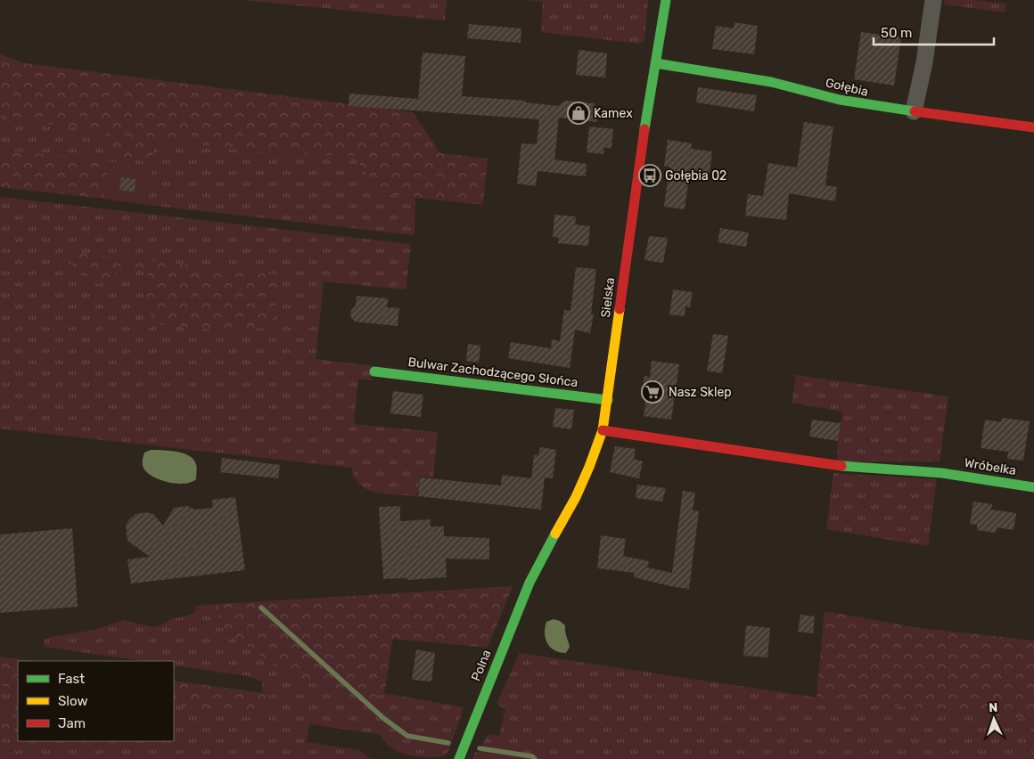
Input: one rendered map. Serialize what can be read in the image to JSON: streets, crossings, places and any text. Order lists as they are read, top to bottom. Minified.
{"streets":{"street":["Gołębia","Sielska","Bulwar Zachodzącego Słońca","Wróbelka","Polna"]},"crossings":[["Gołębia","Sielska"],["Sielska","Bulwar Zachodzącego Słońca"],["Sielska","Wróbelka"],["Sielska","Polna"]],"places":{"shop":["Kamex"],"bus stop":["Gołębia 02"],"supermarket":["Nasz Sklep"]},"legend":["Fast","Slow","Jam"],"scale_bar":"50 m","north":"top"}
